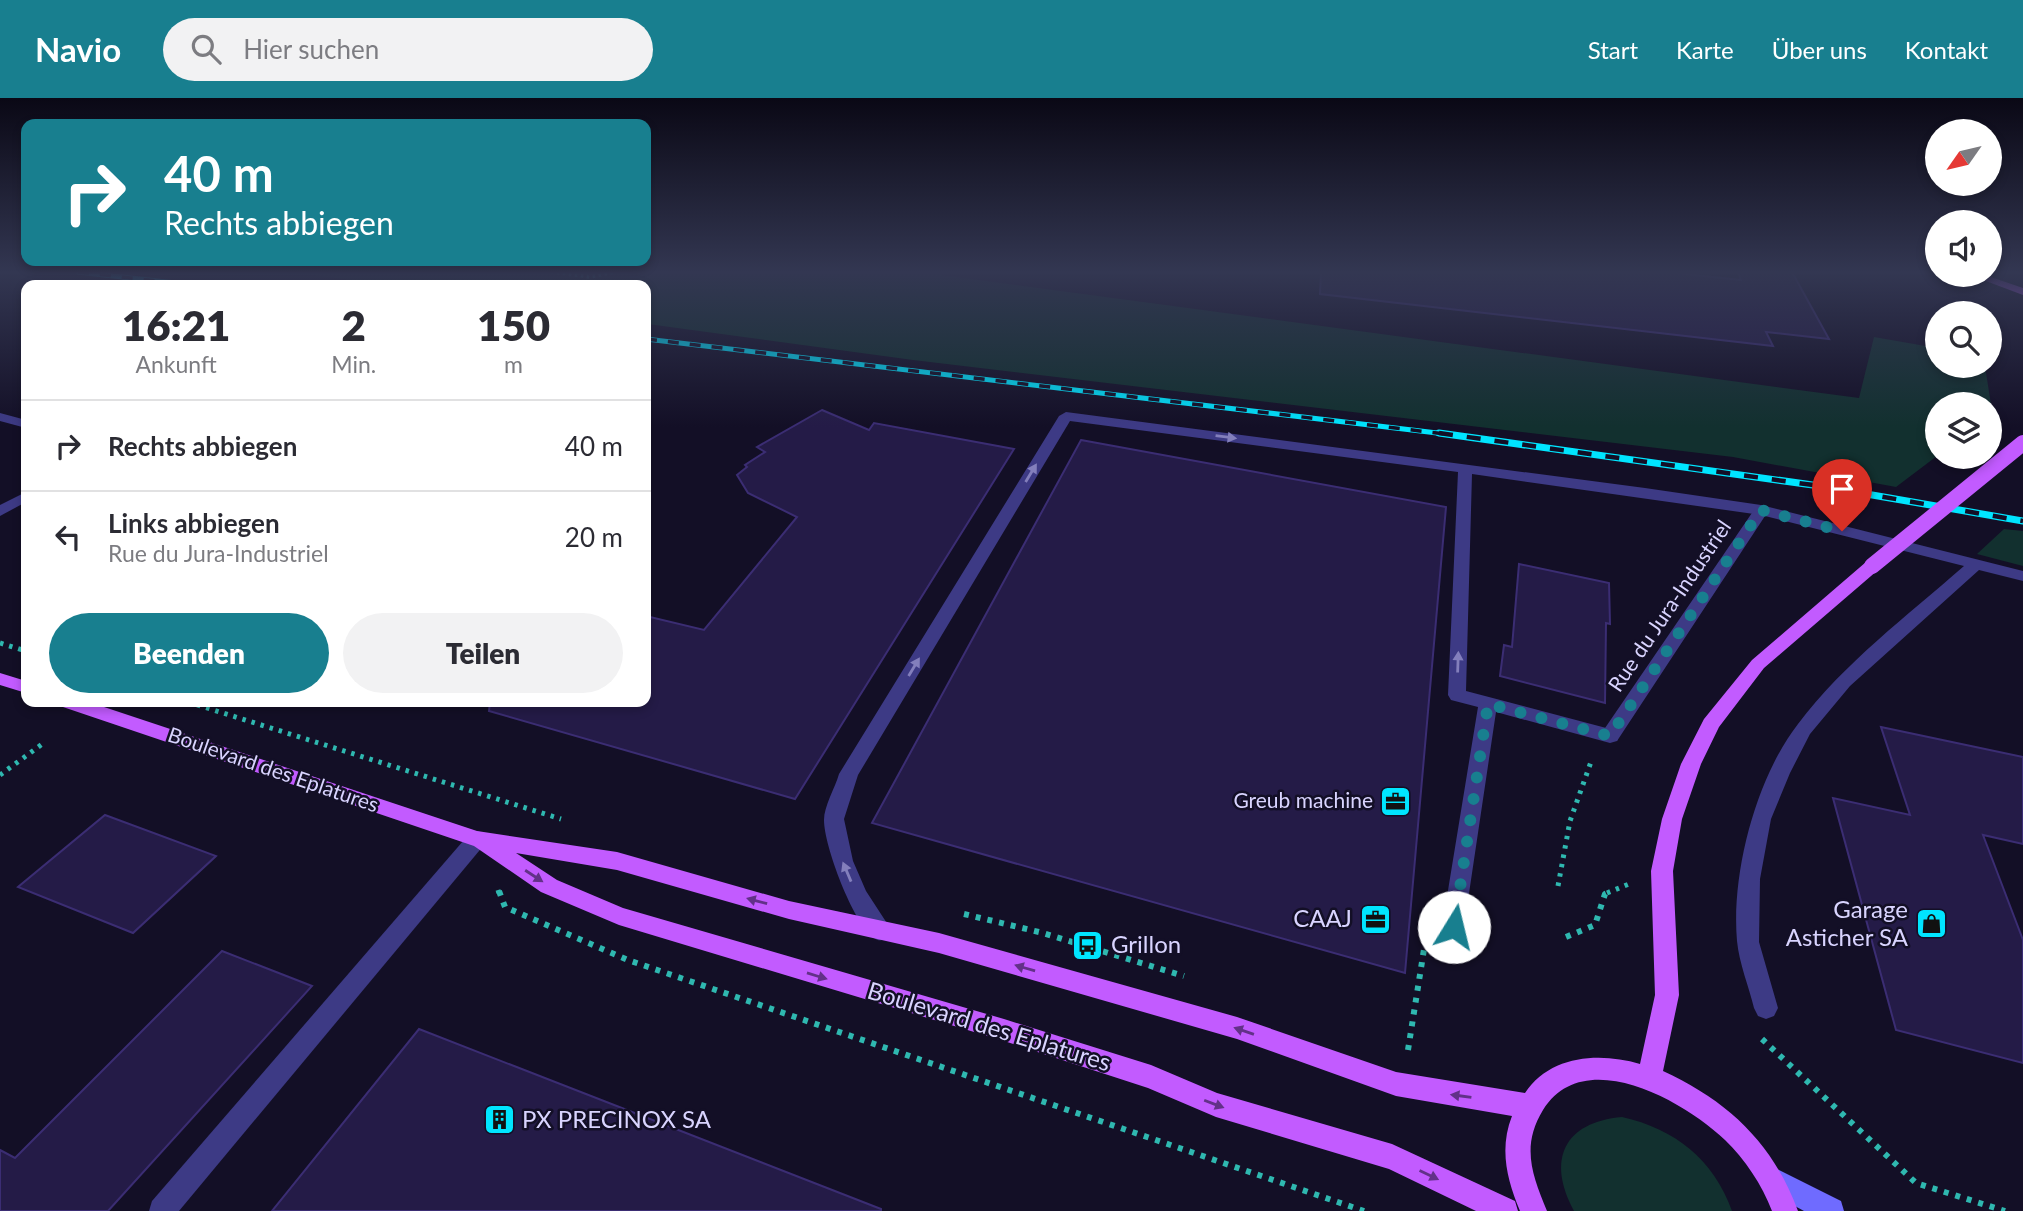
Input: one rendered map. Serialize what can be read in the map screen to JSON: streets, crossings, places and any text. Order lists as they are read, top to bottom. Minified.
{"streets":{"main road":["Boulevard des Eplatures"],"street":["Rue du Jura-Industriel"]},"places":{"office":["Greub machine","CAAJ"],"shop":["Garage Asticher SA"],"bus stop":["Grillon"],"building":["PX PRECINOX SA"]},"north":"bottom left","page":{"header":"Navio","search":"Hier suchen","nav":["Start","Karte","Über uns","Kontakt"],"turn":["40 m","Rechts abbiegen"],"eta":["16:21","Ankunft","2","Min.","150","m"],"list":[{"name":"Rechts abbiegen","value":"40 m"},{"name":"Links abbiegen","note":"Rue du Jura-Industriel","value":"20 m"}],"buttons":["Beenden","Teilen"]}}
